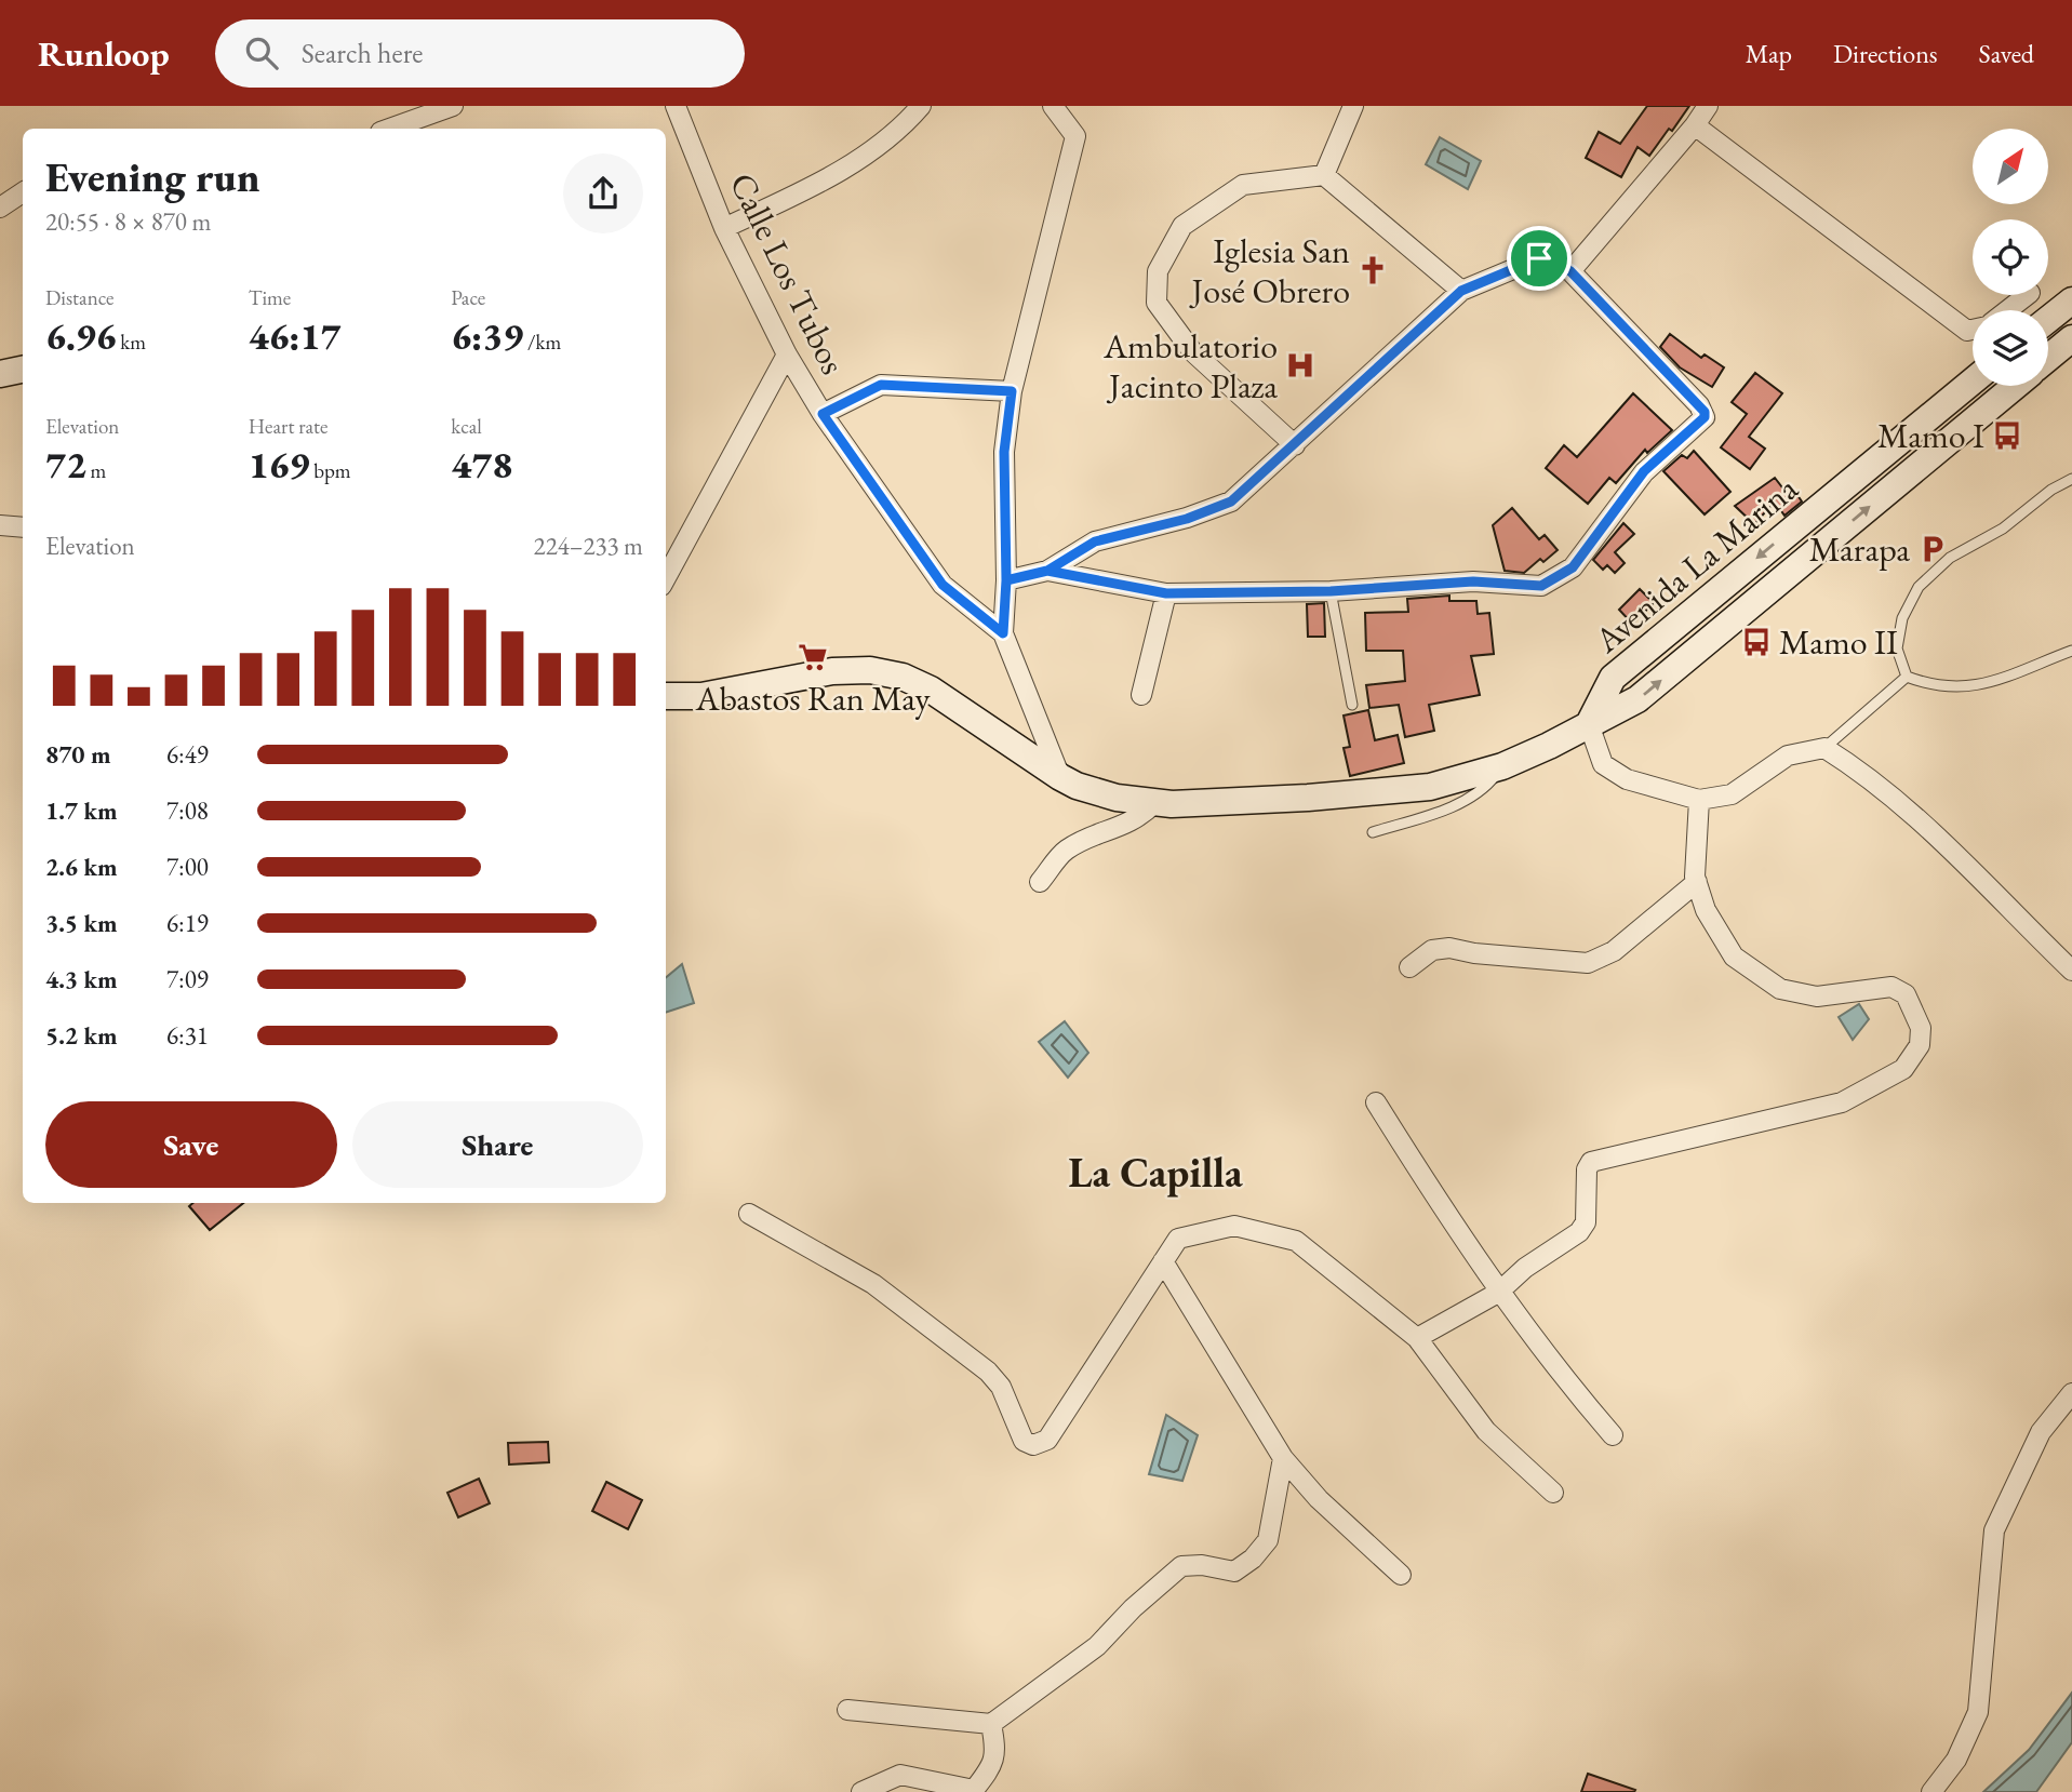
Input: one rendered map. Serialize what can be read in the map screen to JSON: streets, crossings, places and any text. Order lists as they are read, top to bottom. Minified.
{"streets":{"main road":["Avenida La Marina"],"street":["Calle Los Tubos"]},"districts":["La Capilla"],"places":{"church":["Iglesia San José Obrero"],"hospital":["Ambulatorio Jacinto Plaza"],"bus stop":["Mamo I","Mamo II"],"parking":["Marapa"],"supermarket":["Abastos Ran May"]},"north":"top right","page":{"header":"Runloop","search":"Search here","nav":["Map","Directions","Saved"],"heading":["Evening run","20:55 · 8 × 870 m"],"stats":[["Distance","6.96 km"],["Time","46:17"],["Pace","6:39 /km"],["Elevation","72 m"],["Heart rate","169 bpm"],["kcal","478"]],"chart":["Elevation","224–233 m"],"list":[{"name":"870 m","note":"6:49"},{"name":"1.7 km","note":"7:08"},{"name":"2.6 km","note":"7:00"},{"name":"3.5 km","note":"6:19"},{"name":"4.3 km","note":"7:09"},{"name":"5.2 km","note":"6:31"}],"buttons":["Save","Share"]}}
